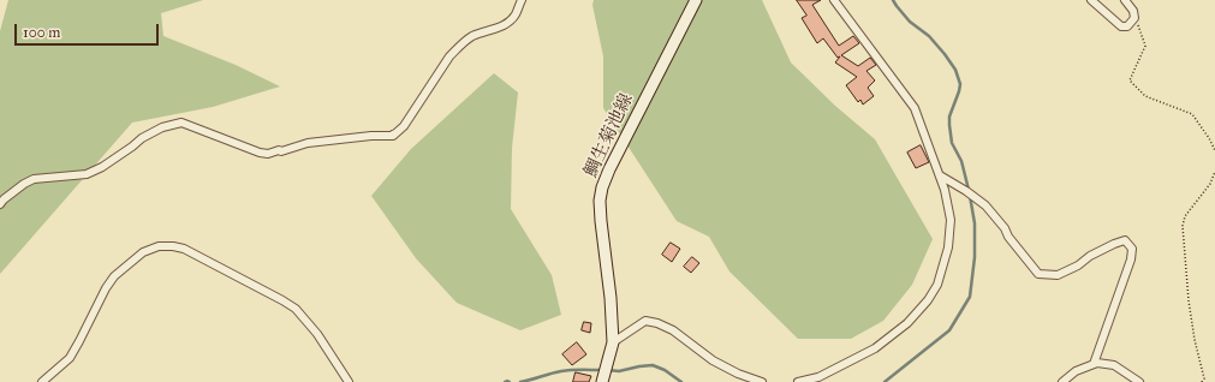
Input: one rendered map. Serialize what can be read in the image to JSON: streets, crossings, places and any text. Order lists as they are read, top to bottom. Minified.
{"streets":{"main road":["鯛生菊池線"]},"scale_bar":"100 m"}
